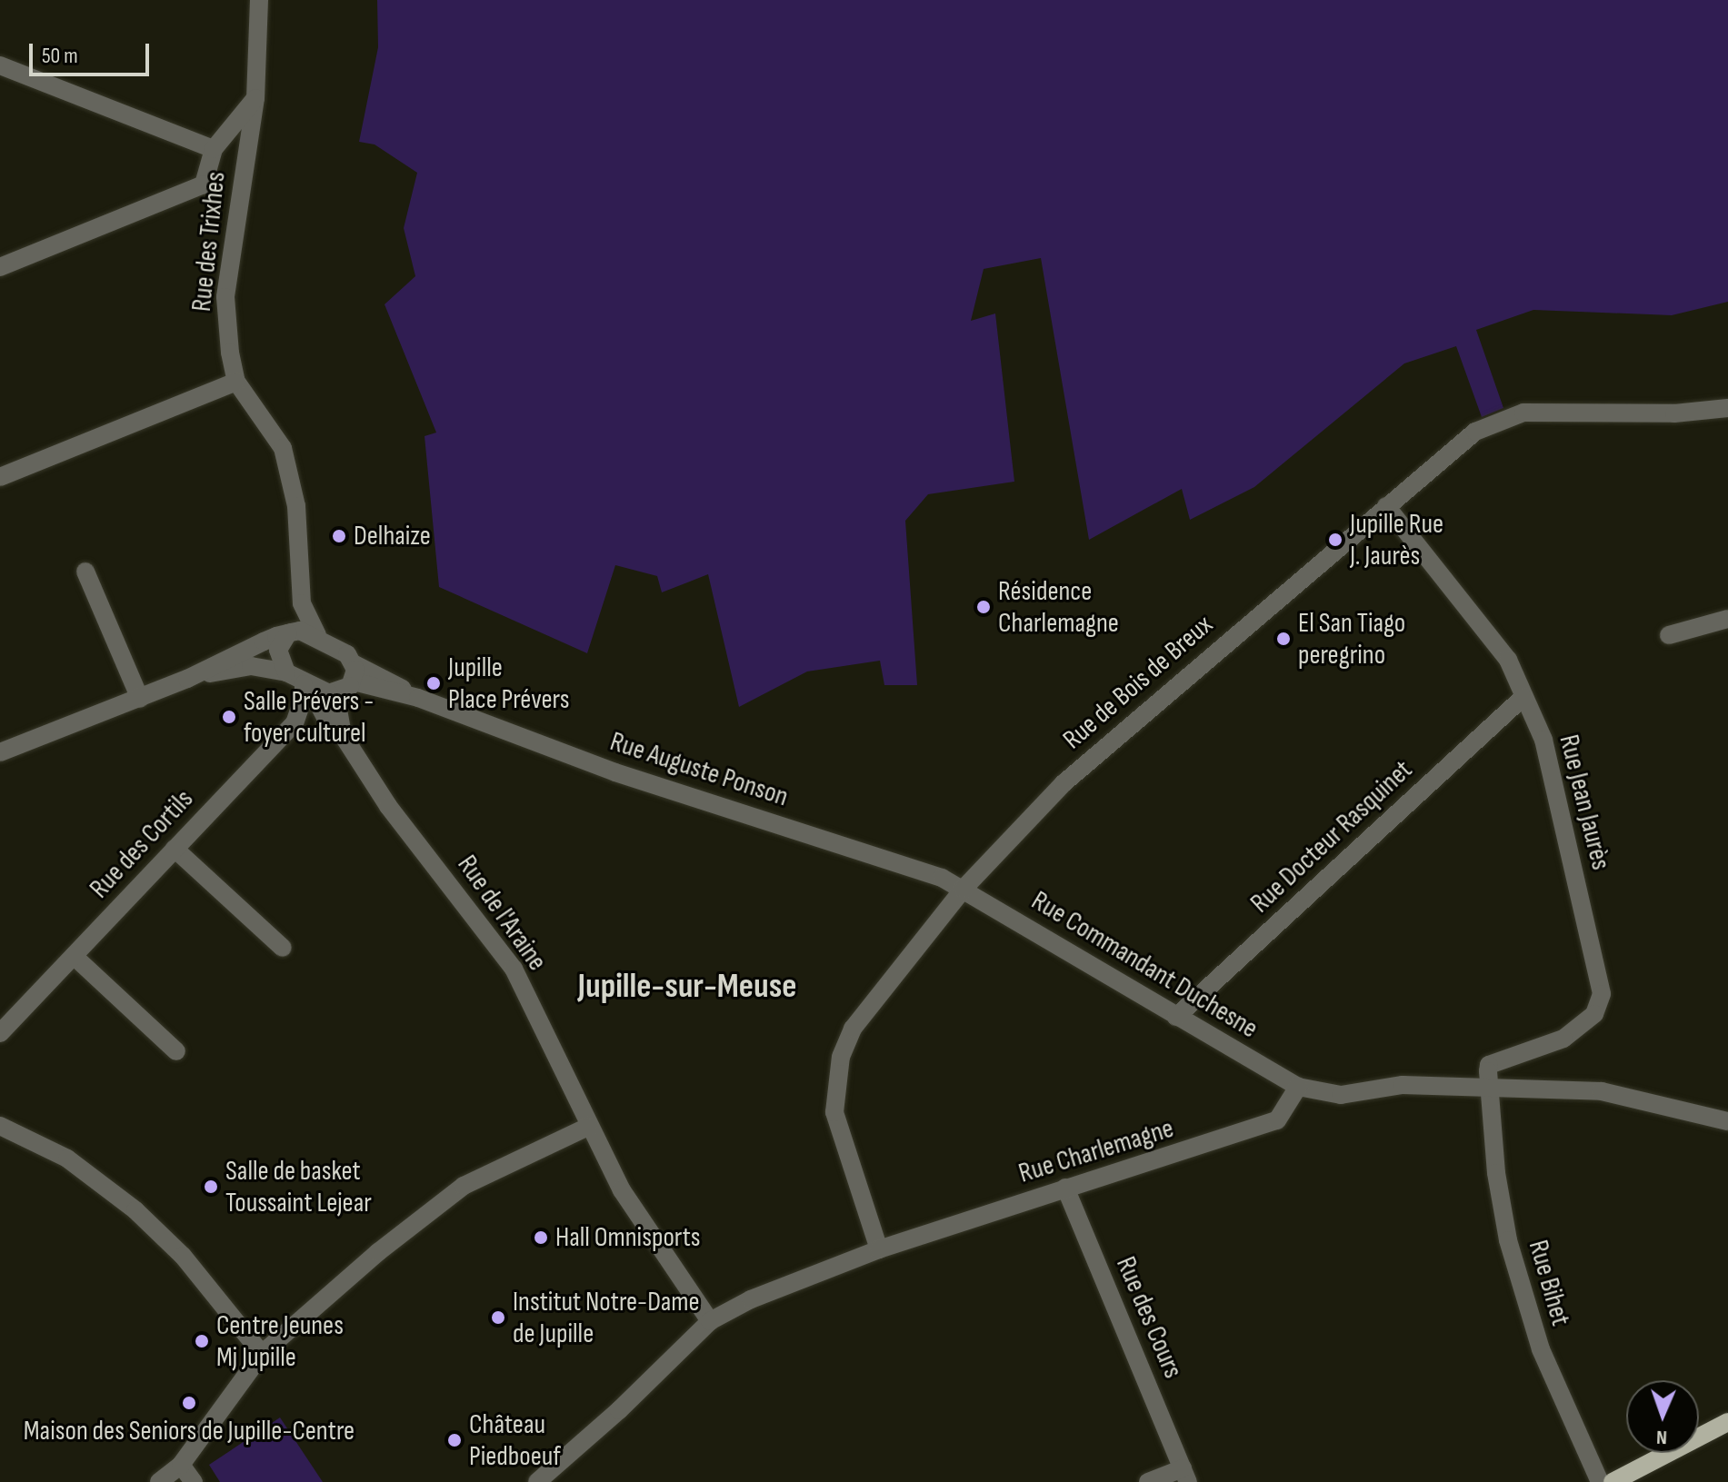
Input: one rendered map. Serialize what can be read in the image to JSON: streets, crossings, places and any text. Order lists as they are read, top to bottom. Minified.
{"streets":{"street":["Rue des Trixhes","Rue de Bois de Breux","Rue Auguste Ponson","Rue Jean Jaurès","Rue Docteur Rasquinet","Rue des Cortils","Rue de l'Araine","Rue Commandant Duchesne","Rue Charlemagne","Rue Bihet","Rue des Cours"]},"crossings":[["Rue de Bois de Breux","Rue Auguste Ponson"],["Rue de Bois de Breux","Rue Jean Jaurès"],["Rue de Bois de Breux","Rue Commandant Duchesne"],["Rue de Bois de Breux","Rue Charlemagne"],["Rue Auguste Ponson","Rue Commandant Duchesne"],["Rue Jean Jaurès","Rue Docteur Rasquinet"],["Rue Jean Jaurès","Rue Bihet"],["Rue Docteur Rasquinet","Rue Commandant Duchesne"],["Rue des Cortils","Rue de l'Araine"],["Rue de l'Araine","Rue Charlemagne"],["Rue Commandant Duchesne","Rue Charlemagne"],["Rue Charlemagne","Rue des Cours"]],"districts":["Jupille-sur-Meuse"],"places":["Delhaize","Jupille Rue J. Jaurès","Résidence Charlemagne","El San Tiago peregrino","Jupille Place Prévers","Salle Prévers - foyer culturel","Salle de basket Toussaint Lejear","Hall Omnisports","Institut Notre-Dame de Jupille","Centre Jeunes Mj Jupille","Maison des Seniors de Jupille-Centre","Château Piedboeuf"],"scale_bar":"50 m","north":"bottom"}
